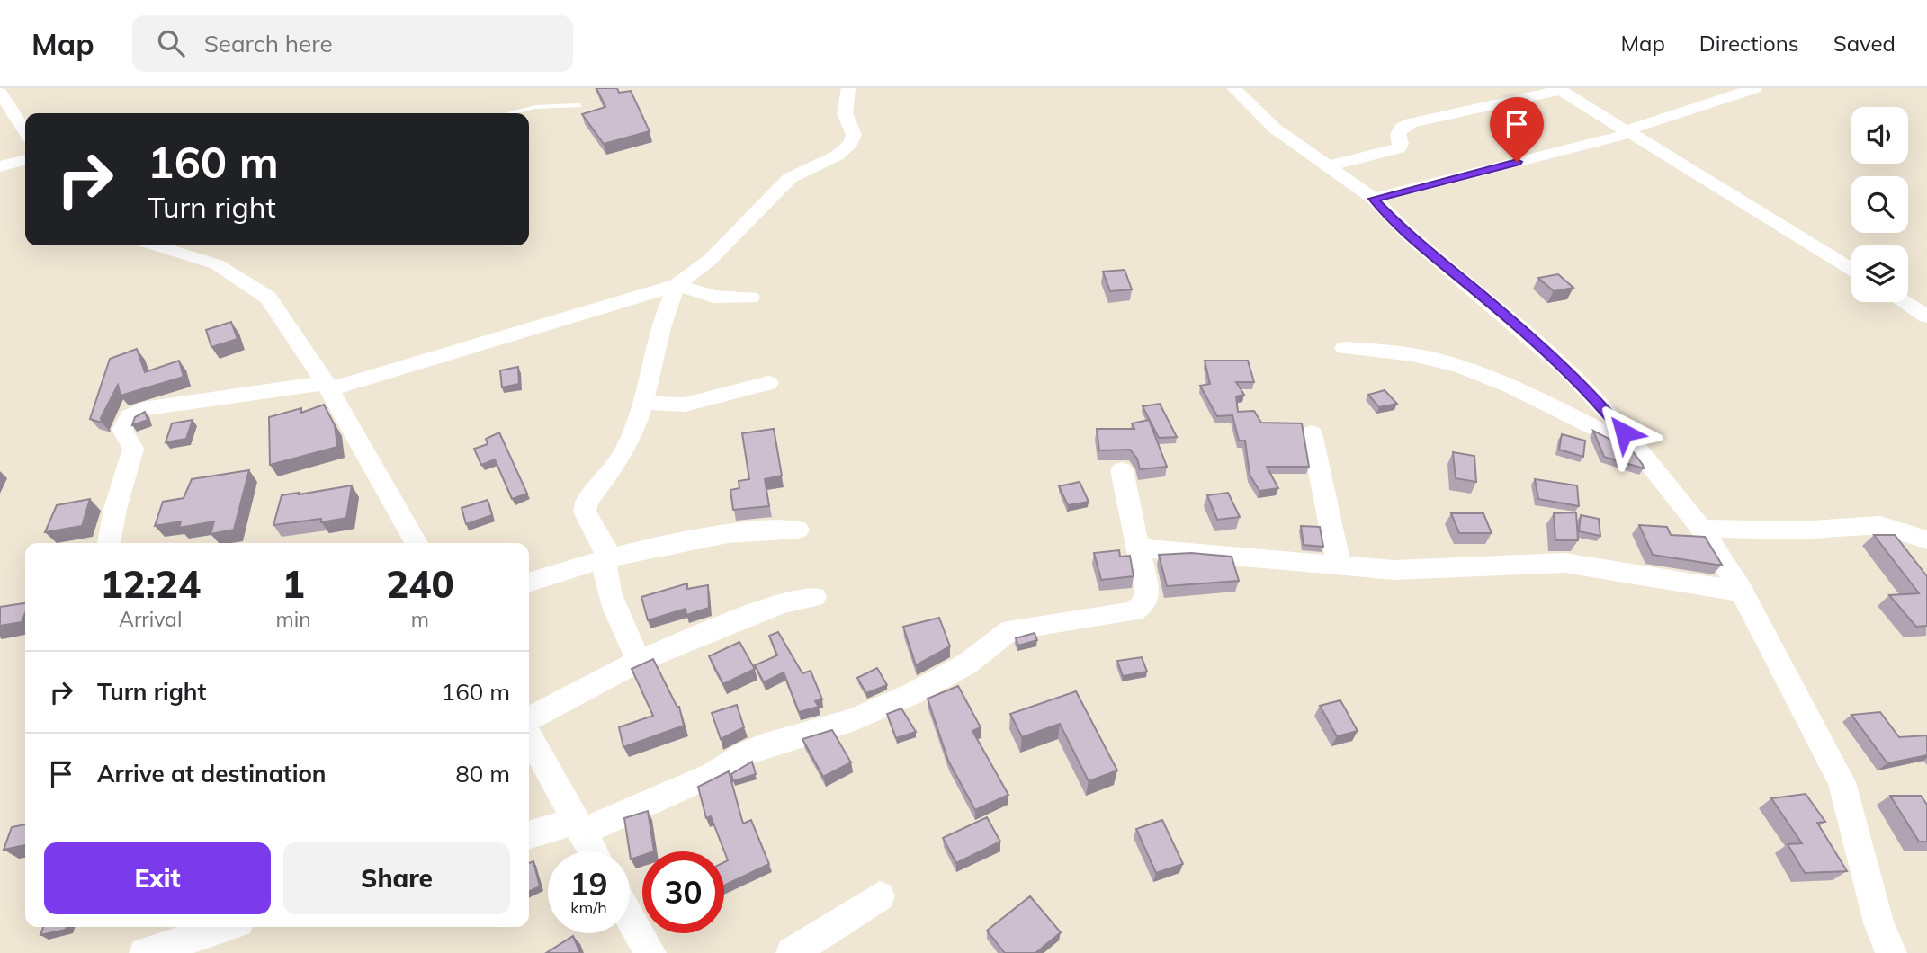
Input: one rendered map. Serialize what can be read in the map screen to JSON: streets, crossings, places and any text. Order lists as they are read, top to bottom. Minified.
{"page":{"header":"Map","search":"Search here","nav":["Map","Directions","Saved"],"turn":["160 m","Turn right"],"eta":["12:24","Arrival","1","min","240","m"],"list":[{"name":"Turn right","value":"160 m"},{"name":"Arrive at destination","value":"80 m"}],"buttons":["Exit","Share"],"speed":"19 km/h","limit":"30"}}
